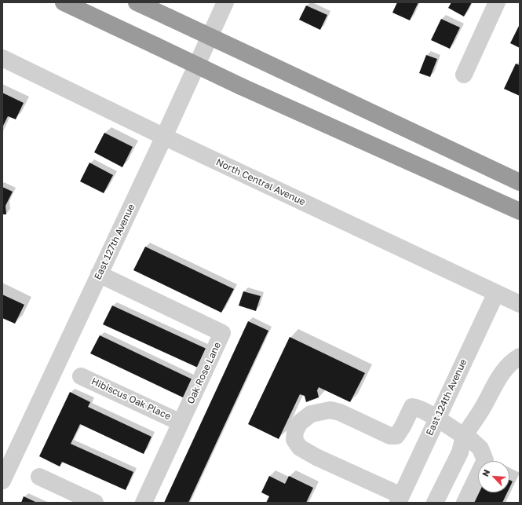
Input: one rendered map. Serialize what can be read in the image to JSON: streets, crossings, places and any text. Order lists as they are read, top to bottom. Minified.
{"streets":{"street":["North Central Avenue","East 127th Avenue","Oak Rose Lane","East 124th Avenue","Hibiscus Oak Place"]},"crossings":[["North Central Avenue","East 127th Avenue"],["North Central Avenue","East 124th Avenue"],["East 127th Avenue","Oak Rose Lane"],["Oak Rose Lane","Hibiscus Oak Place"]],"north":"top left"}
